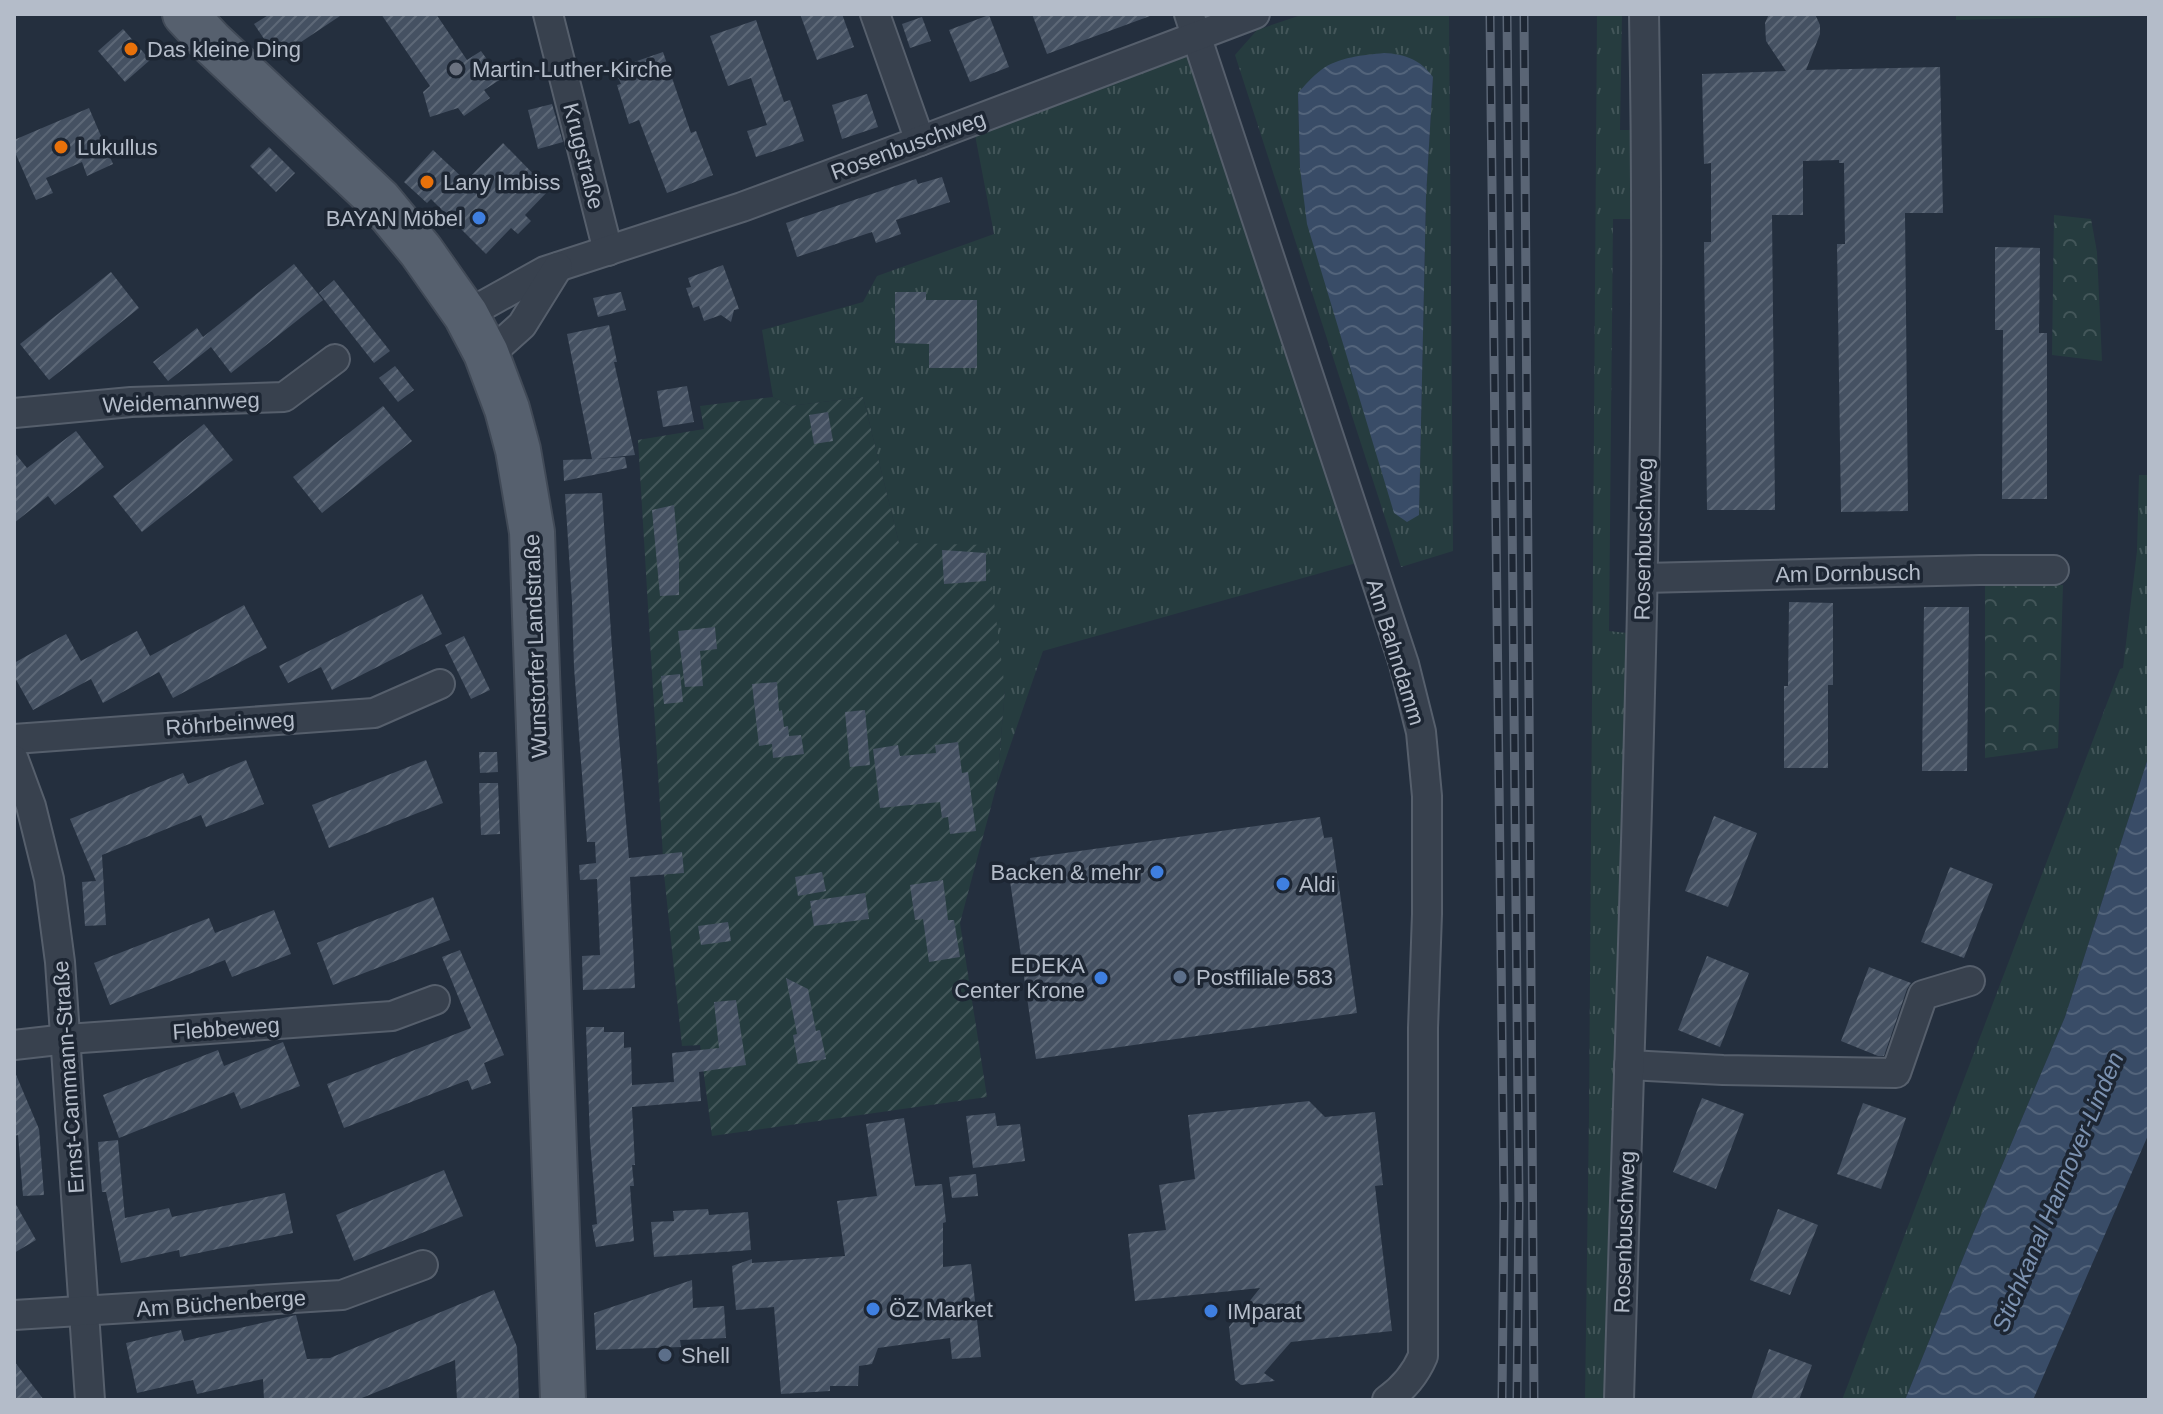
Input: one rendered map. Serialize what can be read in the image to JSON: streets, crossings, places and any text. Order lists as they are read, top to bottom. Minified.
{"streets":{"main road":["Wunstorfer Landstraße"],"street":["Rosenbuschweg","Krugstraße","Weidemannweg","Am Dornbusch","Am Bahndamm","Röhrbeinweg","Flebbeweg","Ernst-Cammann-Straße","Am Büchenberge"]},"crossings":[["Rosenbuschweg","Krugstraße"],["Rosenbuschweg","Am Dornbusch"],["Rosenbuschweg","Wunstorfer Landstraße"],["Rosenbuschweg","Am Bahndamm"],["Flebbeweg","Ernst-Cammann-Straße"],["Ernst-Cammann-Straße","Am Büchenberge"]],"water":["Stichkanal Hannover-Linden"],"places":["Das kleine Ding","Martin-Luther-Kirche","Lukullus","Lany Imbiss","BAYAN Möbel","Backen & mehr","Aldi","Postfiliale 583","EDEKA Center Krone","ÖZ Market","IMparat","Shell"]}
